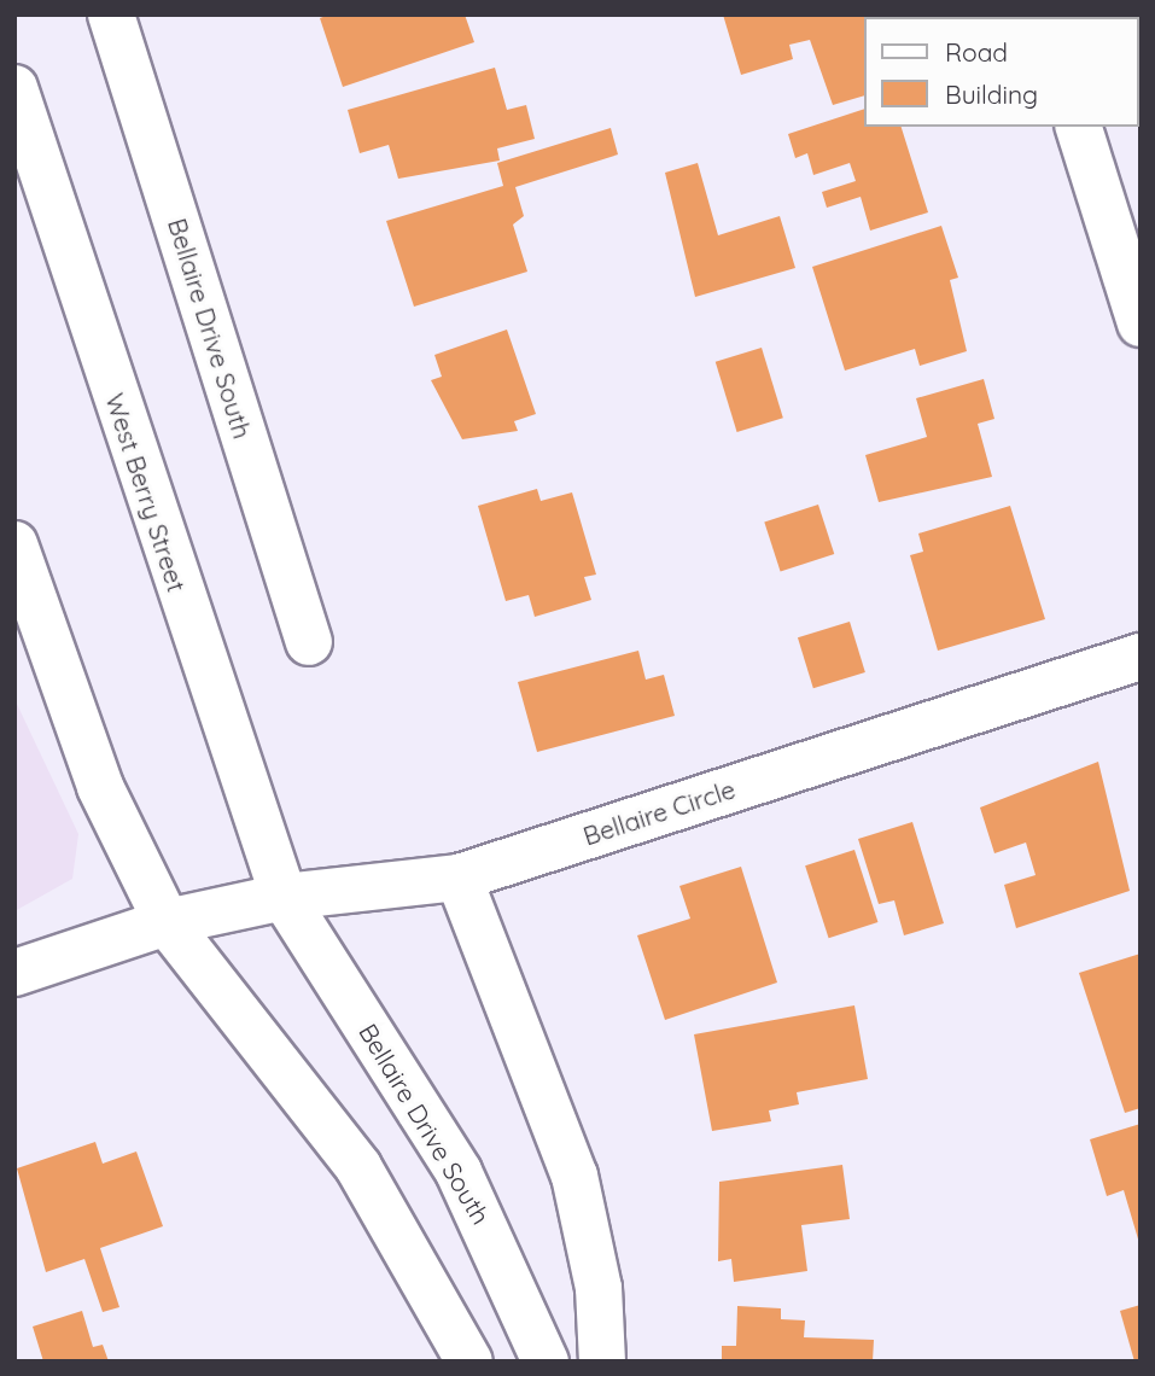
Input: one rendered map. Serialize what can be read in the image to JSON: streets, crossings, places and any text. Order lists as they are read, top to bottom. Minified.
{"streets":{"street":["Bellaire Drive South","West Berry Street","Bellaire Circle"]},"crossings":[["Bellaire Drive South","West Berry Street"],["Bellaire Drive South","Bellaire Circle"],["West Berry Street","Bellaire Circle"]],"legend":["Road","Building"]}
